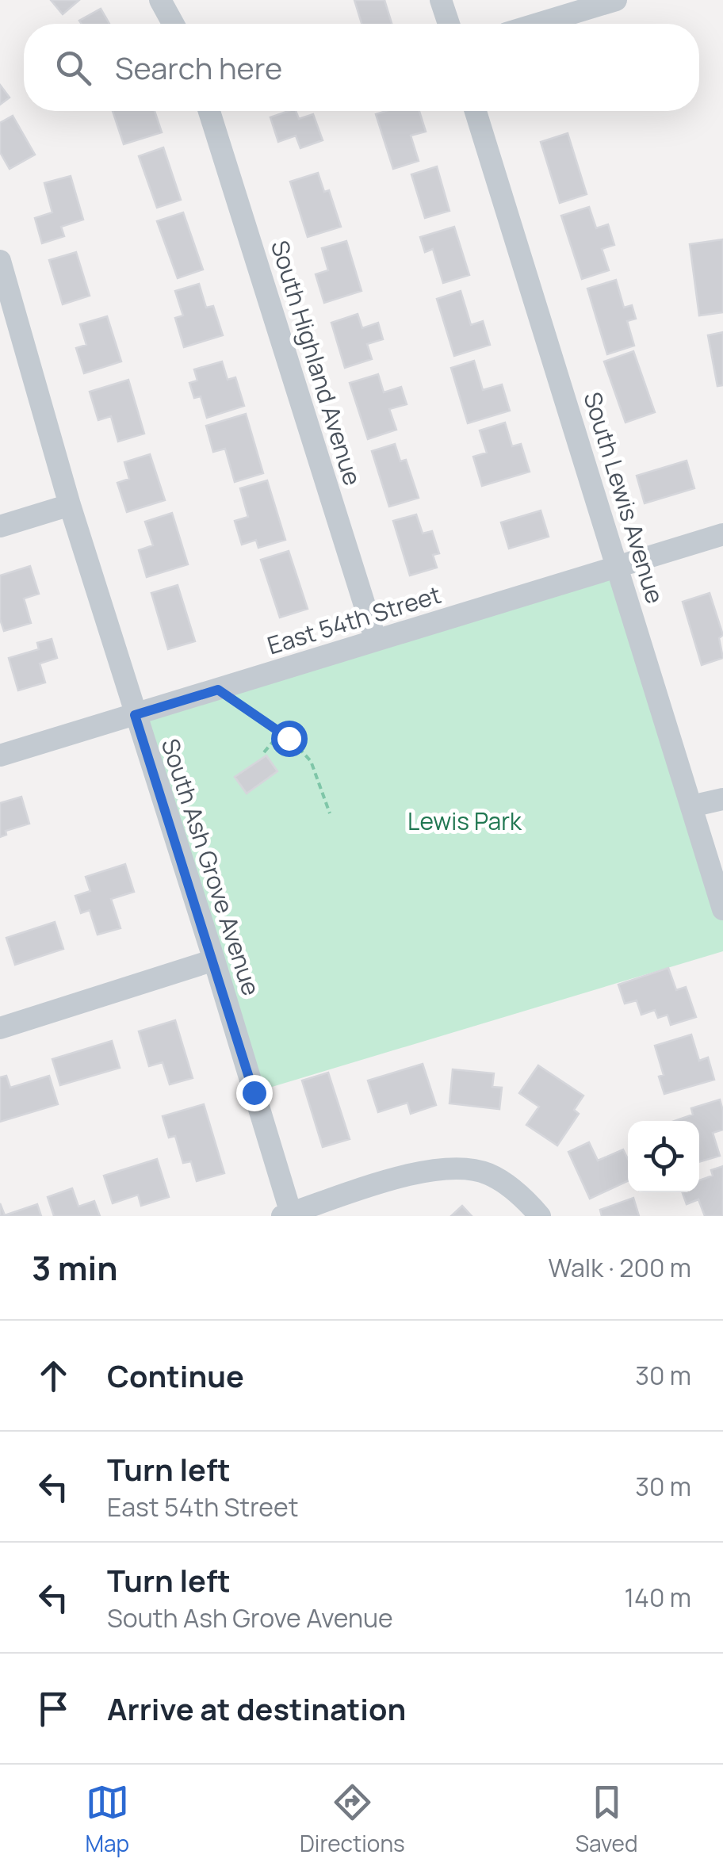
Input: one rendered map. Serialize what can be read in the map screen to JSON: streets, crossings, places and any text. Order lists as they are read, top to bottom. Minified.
{"streets":{"street":["South Highland Avenue","South Lewis Avenue","East 54th Street","South Ash Grove Avenue"]},"crossings":[["South Highland Avenue","East 54th Street"],["South Lewis Avenue","East 54th Street"],["East 54th Street","South Ash Grove Avenue"]],"parks":["Lewis Park"],"page":{"search":"Search here","heading":["3 min","Walk · 200 m"],"list":[["Continue","30 m"],["Turn left","East 54th Street","30 m"],["Turn left","South Ash Grove Avenue","140 m"],"Arrive at destination"],"nav":["Map","Directions","Saved"]}}
